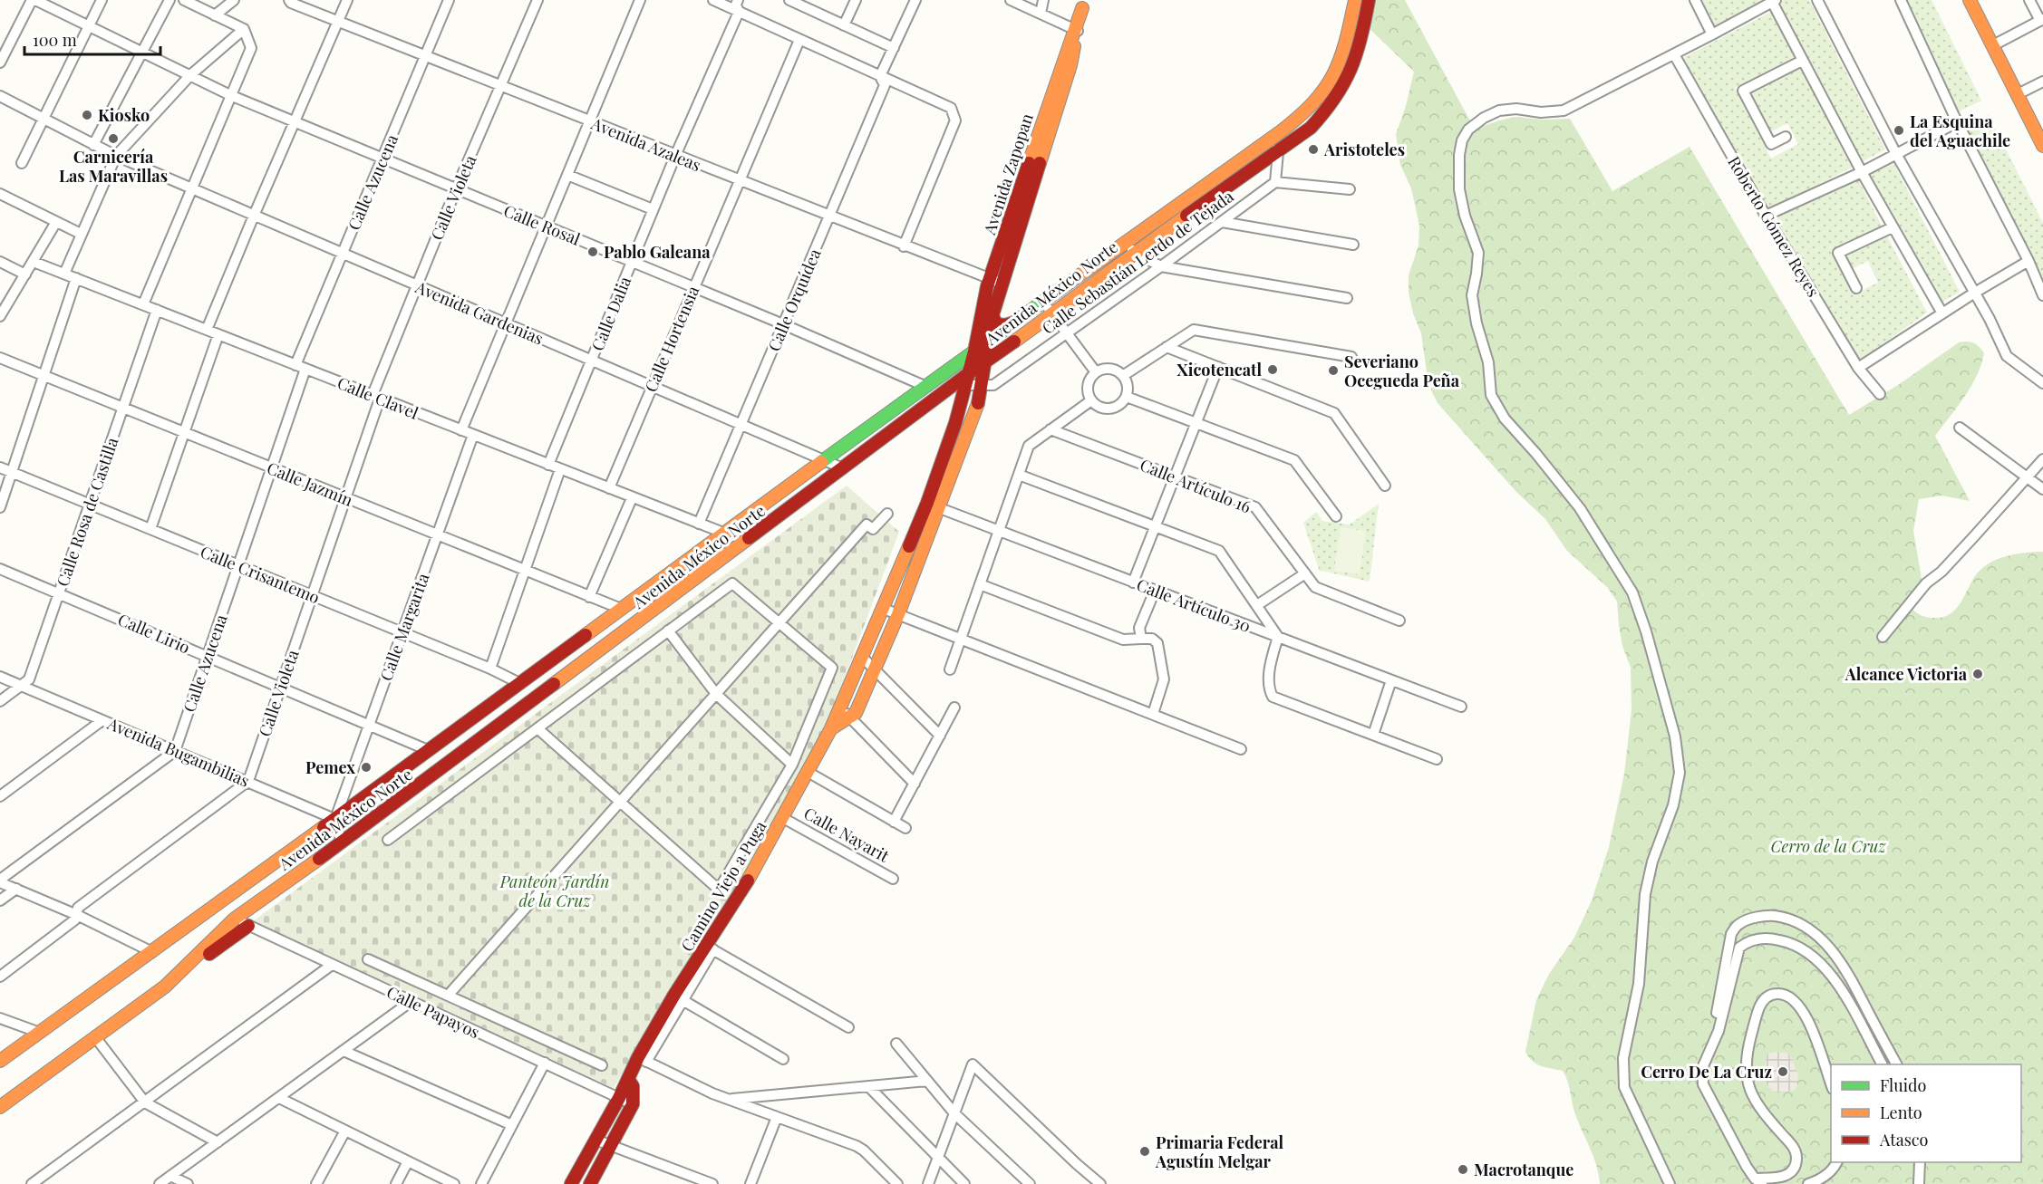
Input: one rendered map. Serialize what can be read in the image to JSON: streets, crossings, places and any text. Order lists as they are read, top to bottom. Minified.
{"streets":{"main road":["Avenida Zapopan","Avenida México Norte","Camino Viejo a Puga"],"street":["Avenida Azaleas","Calle Azucena","Calle Violeta","Calle Rosal","Roberto Gómez Reyes","Calle Sebastián Lerdo de Tejada","Calle Orquídea","Avenida Gardenias","Calle Dalia","Calle Hortensia","Calle Clavel","Calle Jazmín","Calle Artículo 16","Calle Rosa de Castilla","Calle Crisantemo","Calle Artículo 30","Calle Margarita","Calle Lirio","Avenida Bugambilias","Calle Nayarit","Calle Papayos"]},"crossings":[["Avenida Azaleas","Avenida Zapopan"],["Avenida Azaleas","Calle Azucena"],["Avenida Azaleas","Calle Violeta"],["Avenida Azaleas","Calle Orquídea"],["Avenida Azaleas","Calle Dalia"],["Avenida Azaleas","Calle Hortensia"],["Avenida Zapopan","Avenida México Norte"],["Calle Azucena","Calle Rosal"],["Calle Azucena","Avenida Gardenias"],["Calle Azucena","Calle Clavel"],["Calle Azucena","Calle Jazmín"],["Calle Azucena","Calle Crisantemo"],["Calle Azucena","Calle Lirio"],["Calle Azucena","Avenida Bugambilias"],["Calle Violeta","Calle Rosal"],["Calle Violeta","Avenida Gardenias"],["Calle Violeta","Calle Clavel"],["Calle Violeta","Calle Jazmín"],["Calle Violeta","Calle Crisantemo"],["Calle Violeta","Calle Lirio"],["Calle Violeta","Avenida Bugambilias"],["Calle Rosal","Avenida México Norte"],["Calle Rosal","Calle Orquídea"],["Calle Rosal","Calle Dalia"],["Calle Rosal","Calle Hortensia"],["Calle Sebastián Lerdo de Tejada","Avenida México Norte"],["Avenida México Norte","Avenida Gardenias"],["Avenida México Norte","Calle Clavel"],["Avenida México Norte","Calle Jazmín"],["Avenida México Norte","Calle Crisantemo"],["Avenida México Norte","Calle Margarita"],["Avenida México Norte","Calle Lirio"],["Avenida México Norte","Avenida Bugambilias"],["Avenida México Norte","Calle Papayos"],["Calle Orquídea","Avenida Gardenias"],["Calle Orquídea","Calle Clavel"],["Avenida Gardenias","Calle Dalia"],["Avenida Gardenias","Calle Hortensia"],["Calle Dalia","Calle Clavel"],["Calle Hortensia","Calle Clavel"],["Calle Clavel","Calle Rosa de Castilla"],["Calle Clavel","Calle Margarita"],["Calle Jazmín","Calle Rosa de Castilla"],["Calle Jazmín","Calle Margarita"],["Calle Rosa de Castilla","Calle Crisantemo"],["Calle Rosa de Castilla","Calle Lirio"],["Calle Rosa de Castilla","Avenida Bugambilias"],["Calle Crisantemo","Calle Margarita"],["Calle Margarita","Calle Lirio"],["Calle Margarita","Avenida Bugambilias"],["Calle Nayarit","Camino Viejo a Puga"]],"parks":["Cerro de la Cruz","Panteón Jardín de la Cruz"],"places":["Kiosko","La Esquina del Aguachile","Carnicería Las Maravillas","Aristoteles","Pablo Galeana","Xicotencatl","Severiano Ocegueda Peña","Alcance Victoria","Pemex","Cerro De La Cruz","Primaria Federal Agustín Melgar","Macrotanque"],"legend":["Fluido","Lento","Atasco"],"scale_bar":"100 m"}
